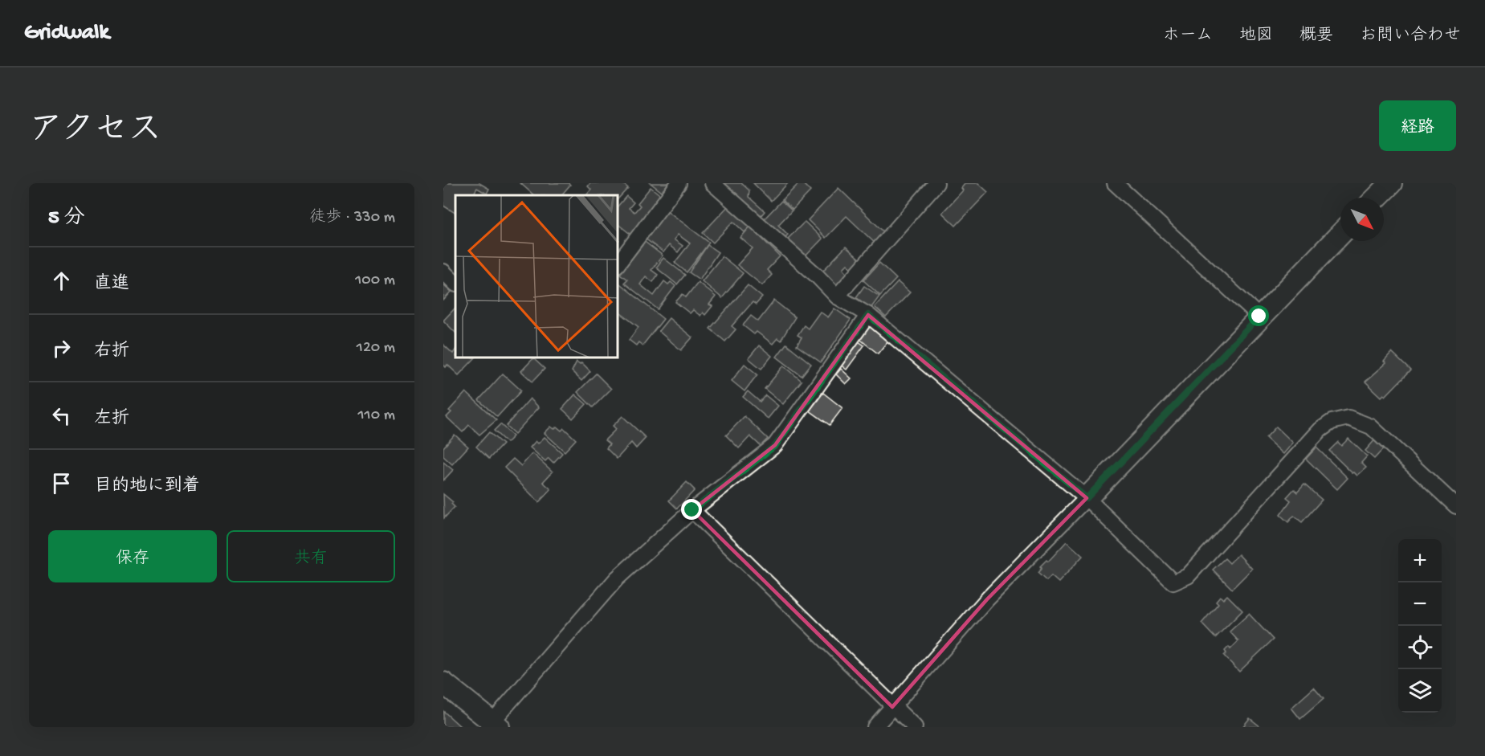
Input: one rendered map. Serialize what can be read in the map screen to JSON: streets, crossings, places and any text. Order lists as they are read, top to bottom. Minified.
{"north":"bottom right","page":{"header":"Gridwalk","nav":["ホーム","地図","概要","お問い合わせ"],"title":"アクセス","buttons":["経路",["保存","共有"]],"heading":["5 分","徒歩 · 330 m"],"list":[["直進","100 m"],["右折","120 m"],["左折","110 m"],"目的地に到着"],"map_buttons":["+","−"]}}
